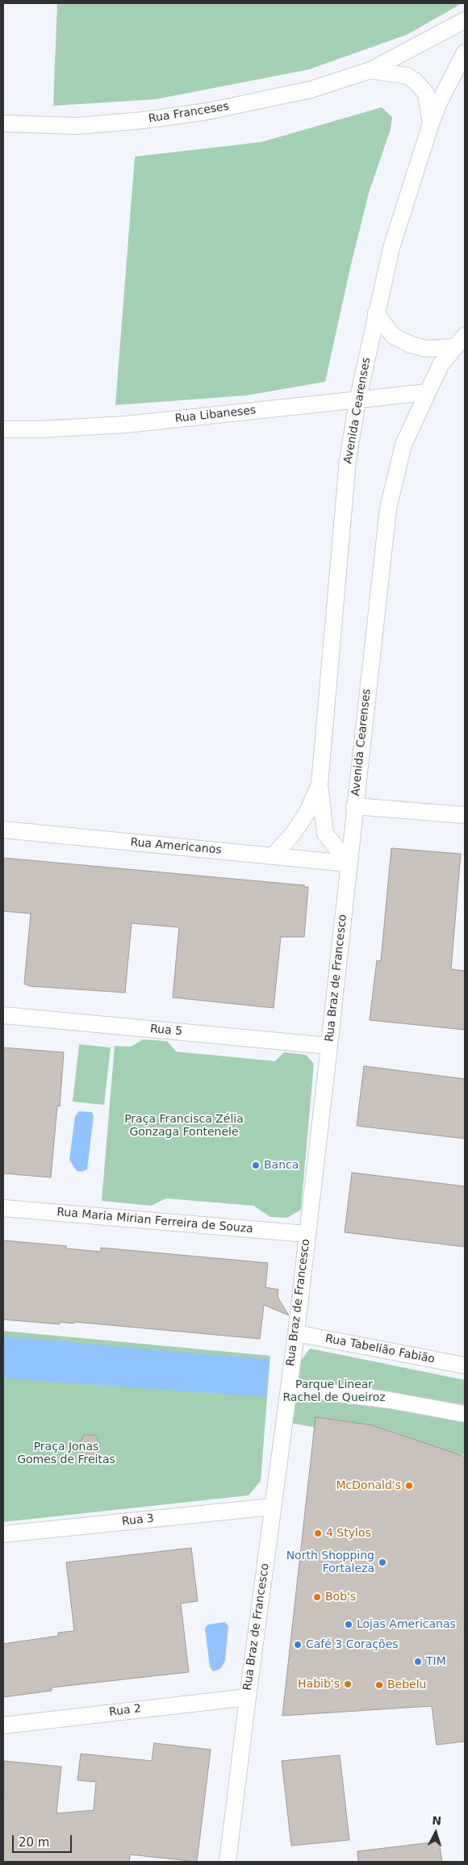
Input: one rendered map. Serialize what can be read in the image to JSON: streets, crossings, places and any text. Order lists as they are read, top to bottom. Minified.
{"streets":{"street":["Rua Franceses","Avenida Cearenses","Rua Libaneses","Rua Americanos","Rua Braz de Francesco","Rua 5","Rua Maria Mirian Ferreira de Souza","Rua Tabelião Fabião","Rua 3","Rua 2"]},"crossings":[["Rua Franceses","Avenida Cearenses"],["Avenida Cearenses","Rua Libaneses"],["Avenida Cearenses","Rua Americanos"],["Avenida Cearenses","Rua Braz de Francesco"],["Rua Americanos","Rua Braz de Francesco"],["Rua Braz de Francesco","Rua 5"],["Rua Braz de Francesco","Rua Maria Mirian Ferreira de Souza"],["Rua Braz de Francesco","Rua Tabelião Fabião"],["Rua Braz de Francesco","Rua 3"],["Rua Braz de Francesco","Rua 2"]],"parks":["Praça Francisca Zélia Gonzaga Fontenele","Parque Linear Rachel de Queiroz","Praça Jonas Gomes de Freitas"],"places":["Banca","McDonald's","4 Stylos","North Shopping Fortaleza","Bob's","Lojas Americanas","Café 3 Corações","TIM","Habib's","Bebelu"],"scale_bar":"20 m","north":"top"}
